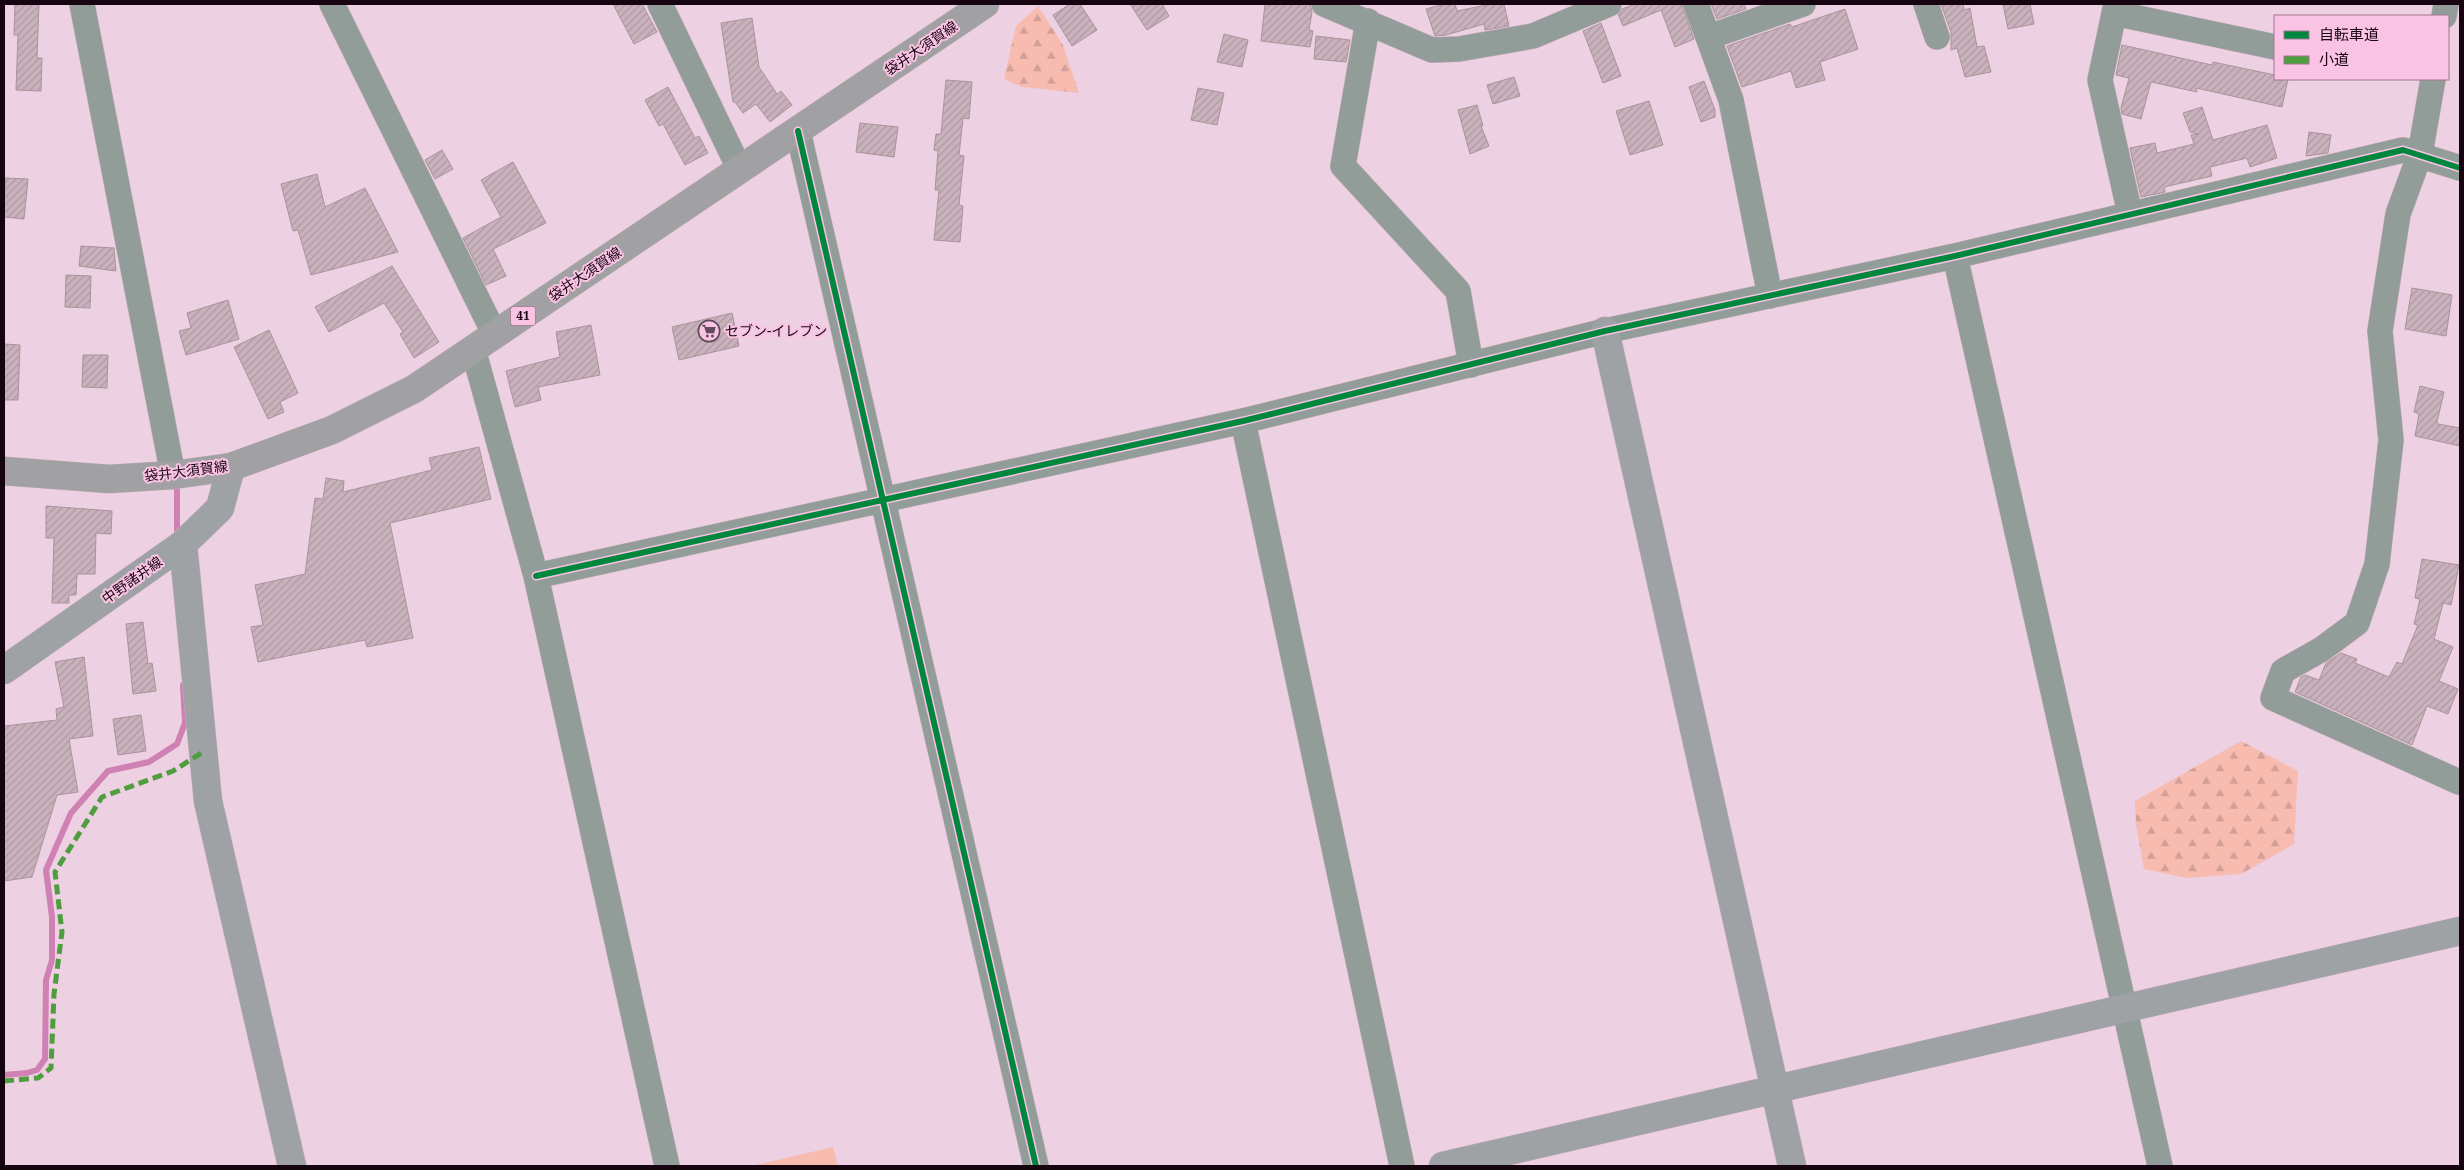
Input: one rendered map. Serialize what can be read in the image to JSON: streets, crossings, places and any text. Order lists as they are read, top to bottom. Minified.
{"streets":{"main road":["袋井大須賀線","41"],"street":["中野諸井線"]},"crossings":[["袋井大須賀線","中野諸井線"]],"places":{"supermarket":["セブン-イレブン"]},"legend":["自転車道","小道"]}
